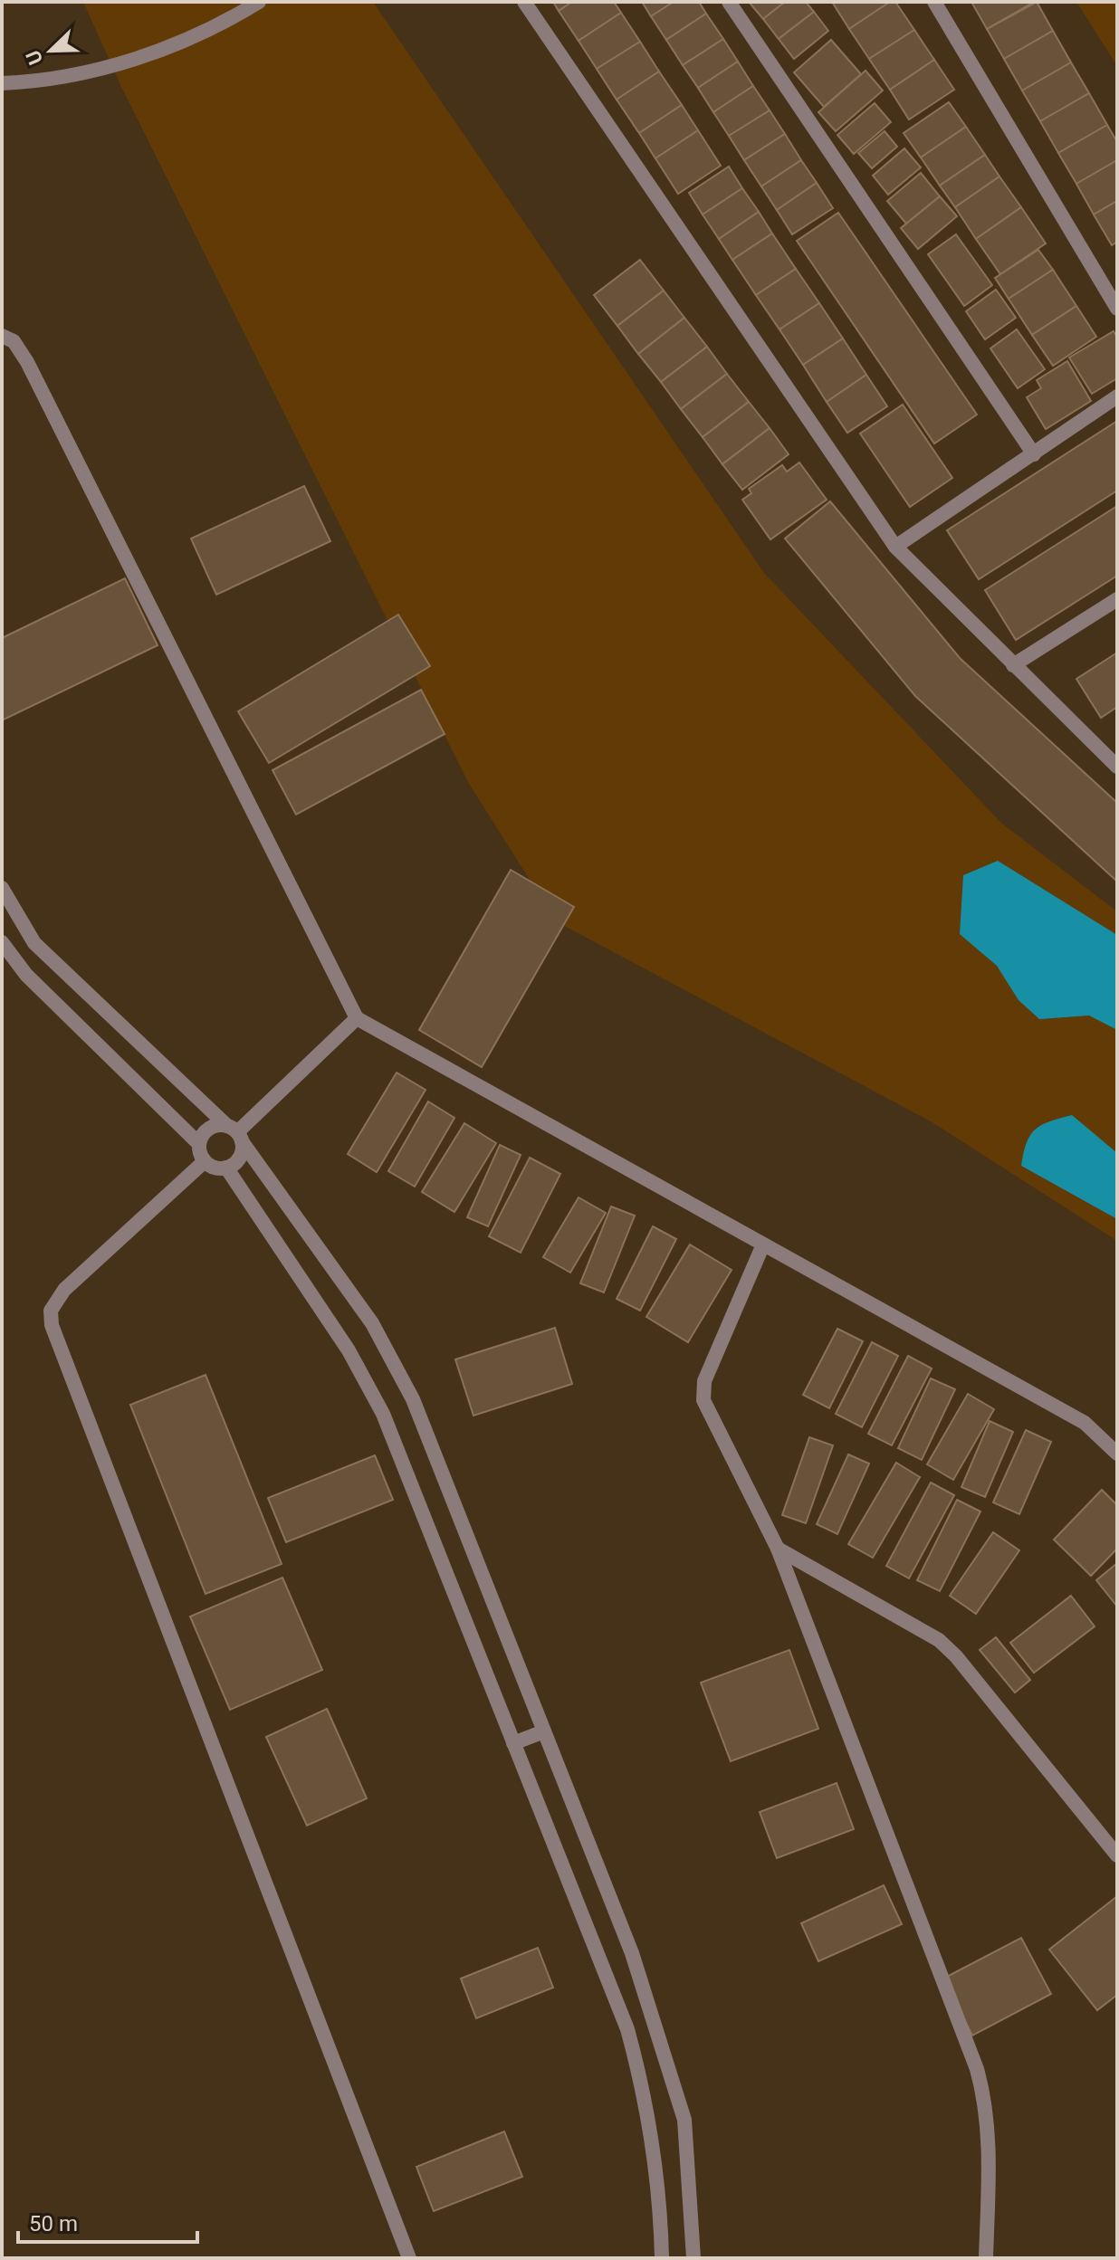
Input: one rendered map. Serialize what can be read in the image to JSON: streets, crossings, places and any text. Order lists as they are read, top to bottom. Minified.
{"scale_bar":"50 m","north":"bottom left"}
